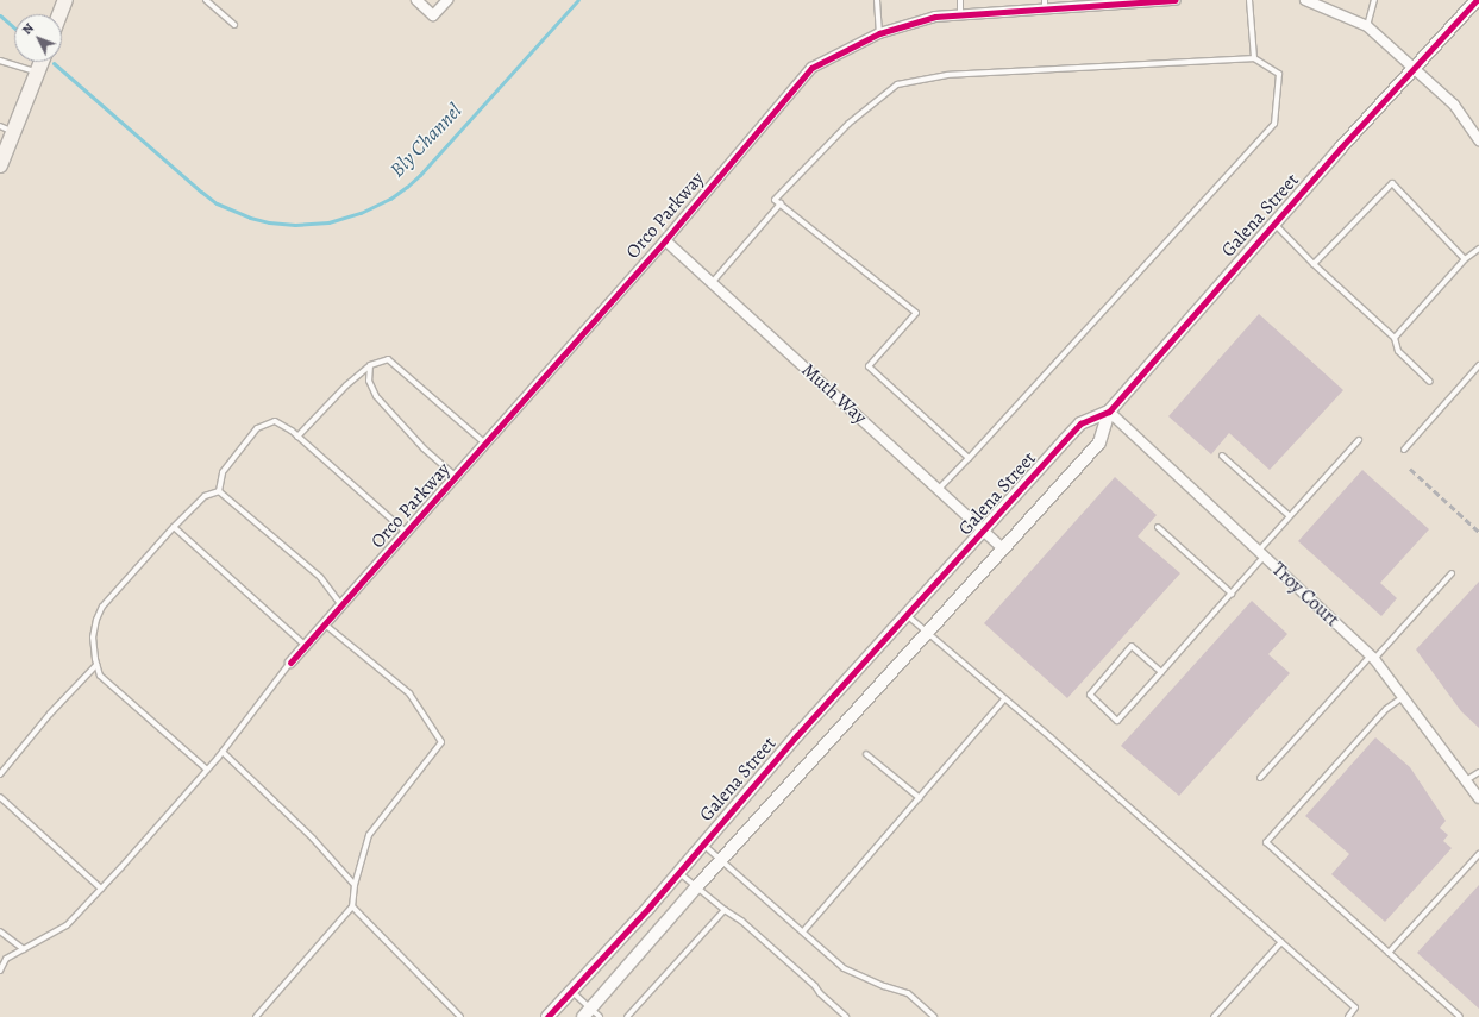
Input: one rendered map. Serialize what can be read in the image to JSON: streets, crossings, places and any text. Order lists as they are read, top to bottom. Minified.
{"streets":{"street":["Orco Parkway","Galena Street","Muth Way","Troy Court"]},"crossings":[["Orco Parkway","Muth Way"],["Galena Street","Muth Way"],["Galena Street","Troy Court"]],"water":["Bly Channel"],"north":"top left"}
